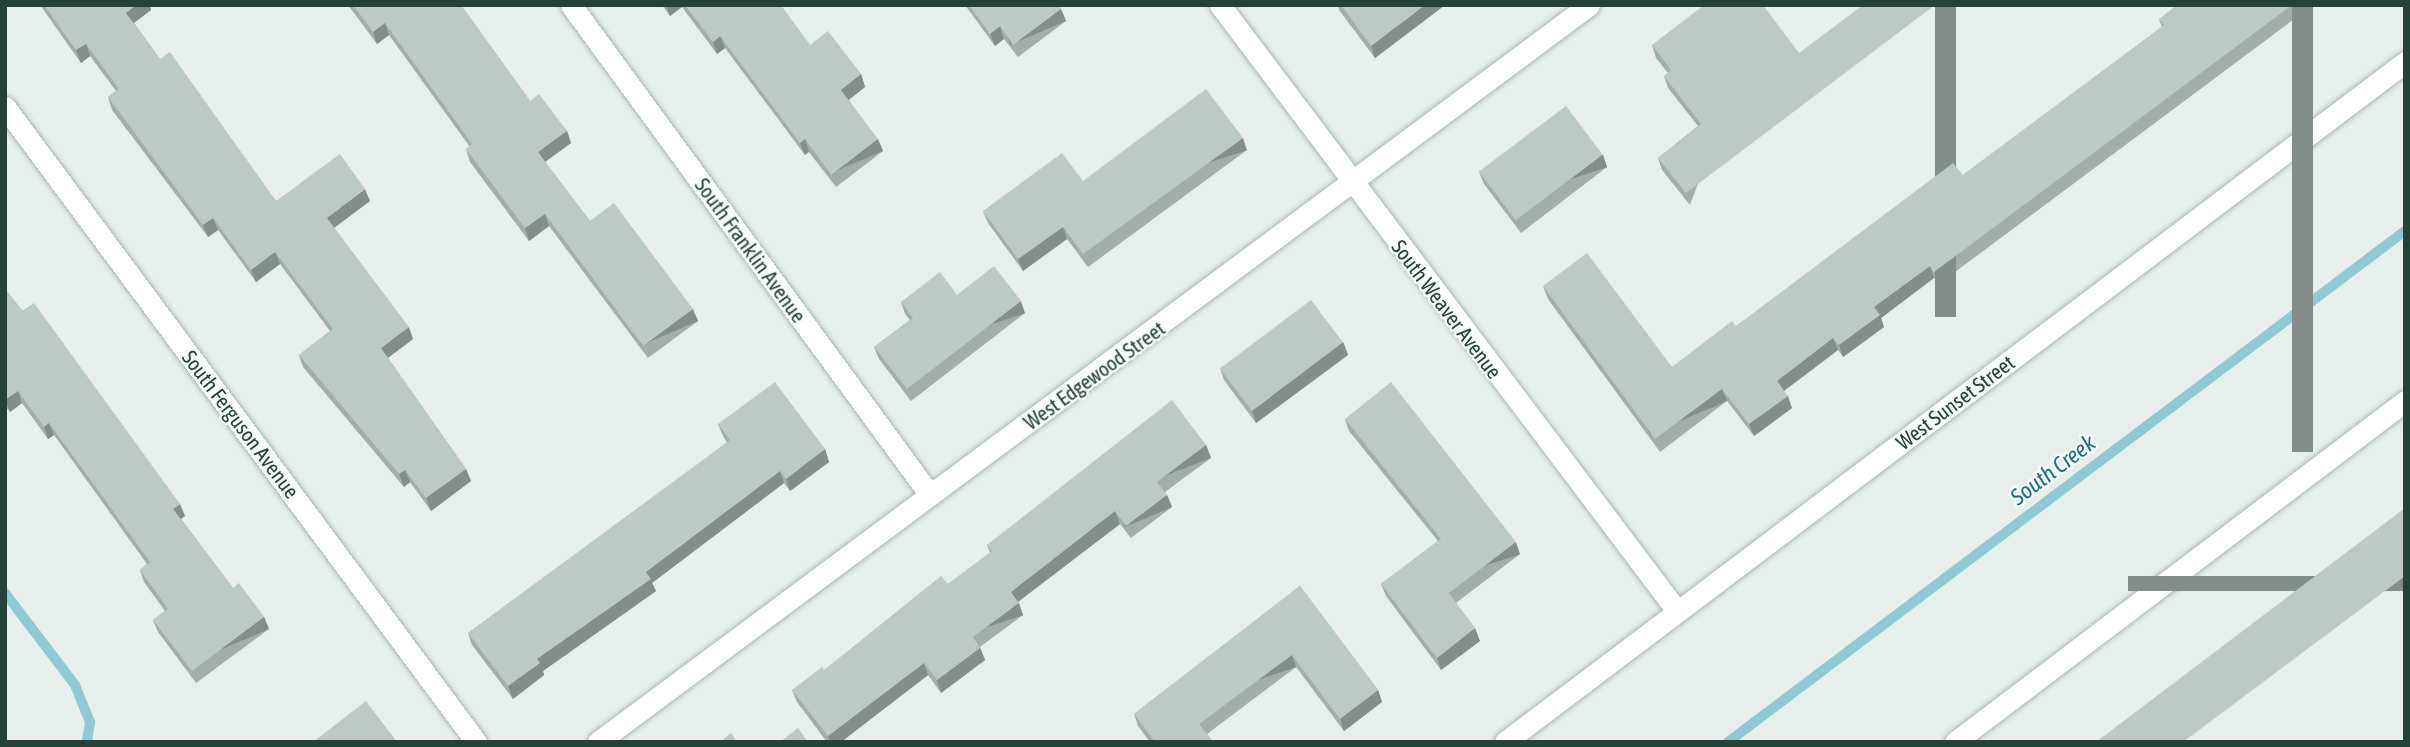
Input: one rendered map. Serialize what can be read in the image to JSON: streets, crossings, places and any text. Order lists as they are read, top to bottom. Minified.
{"streets":{"street":["South Franklin Avenue","South Weaver Avenue","West Edgewood Street","West Sunset Street","South Ferguson Avenue"]},"crossings":[["South Franklin Avenue","West Edgewood Street"],["South Weaver Avenue","West Edgewood Street"],["South Weaver Avenue","West Sunset Street"]],"water":["South Creek"]}
